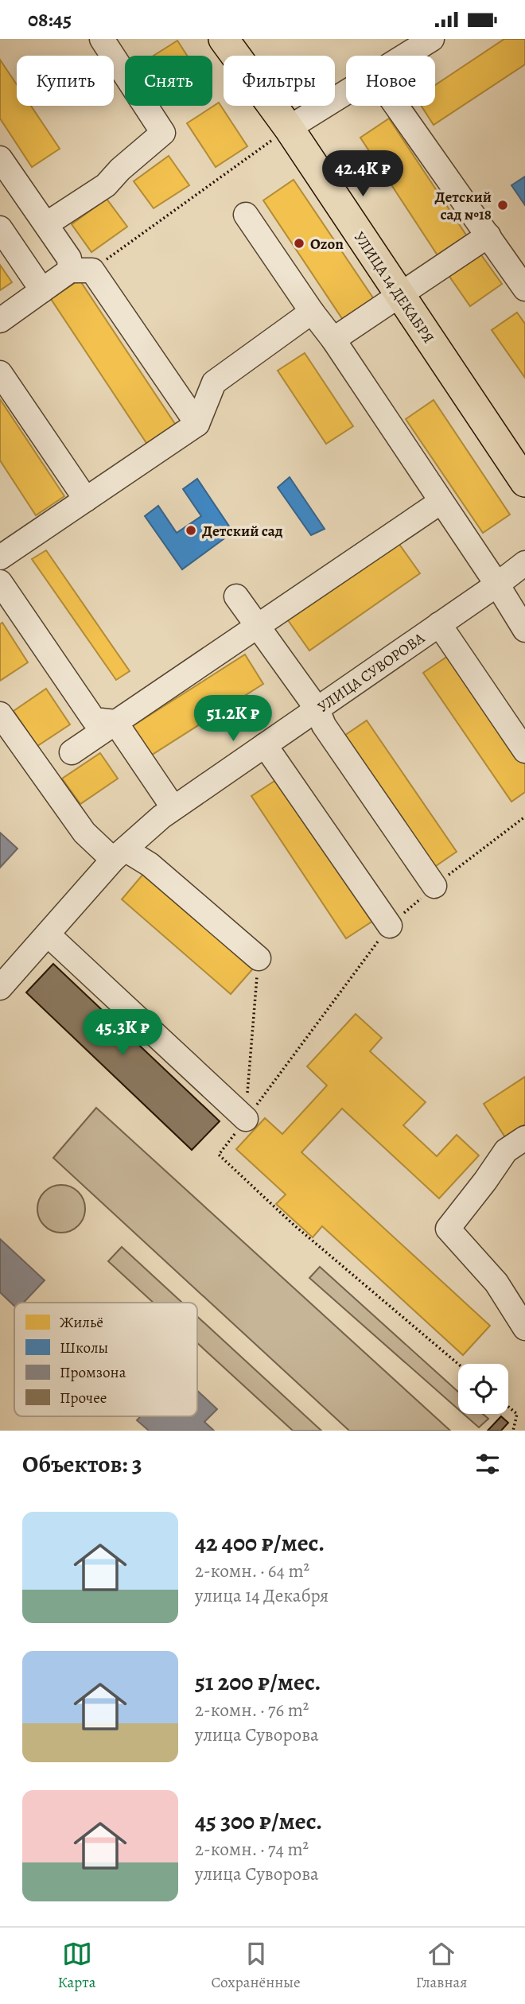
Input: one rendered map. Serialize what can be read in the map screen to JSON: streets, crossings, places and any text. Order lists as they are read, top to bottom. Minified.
{"streets":{"main road":["УЛИЦА 14 ДЕКАБРЯ"],"street":["УЛИЦА СУВОРОВА"]},"places":["Детский сад №18","Ozon","Детский сад"],"legend":["Жильё","Школы","Промзона","Прочее"],"page":{"status":"08:45","chip":["Купить","Снять","Фильтры","Новое"],"price":["42.4K ₽","51.2K ₽","45.3K ₽"],"heading":"Объектов: 3","list":[{"name":"42 400 ₽/мес.","note":"2-комн. · 64 m² · улица 14 Декабря"},{"name":"51 200 ₽/мес.","note":"2-комн. · 76 m² · улица Суворова"},{"name":"45 300 ₽/мес.","note":"2-комн. · 74 m² · улица Суворова"}],"tabs":["Карта","Сохранённые","Главная"]}}
